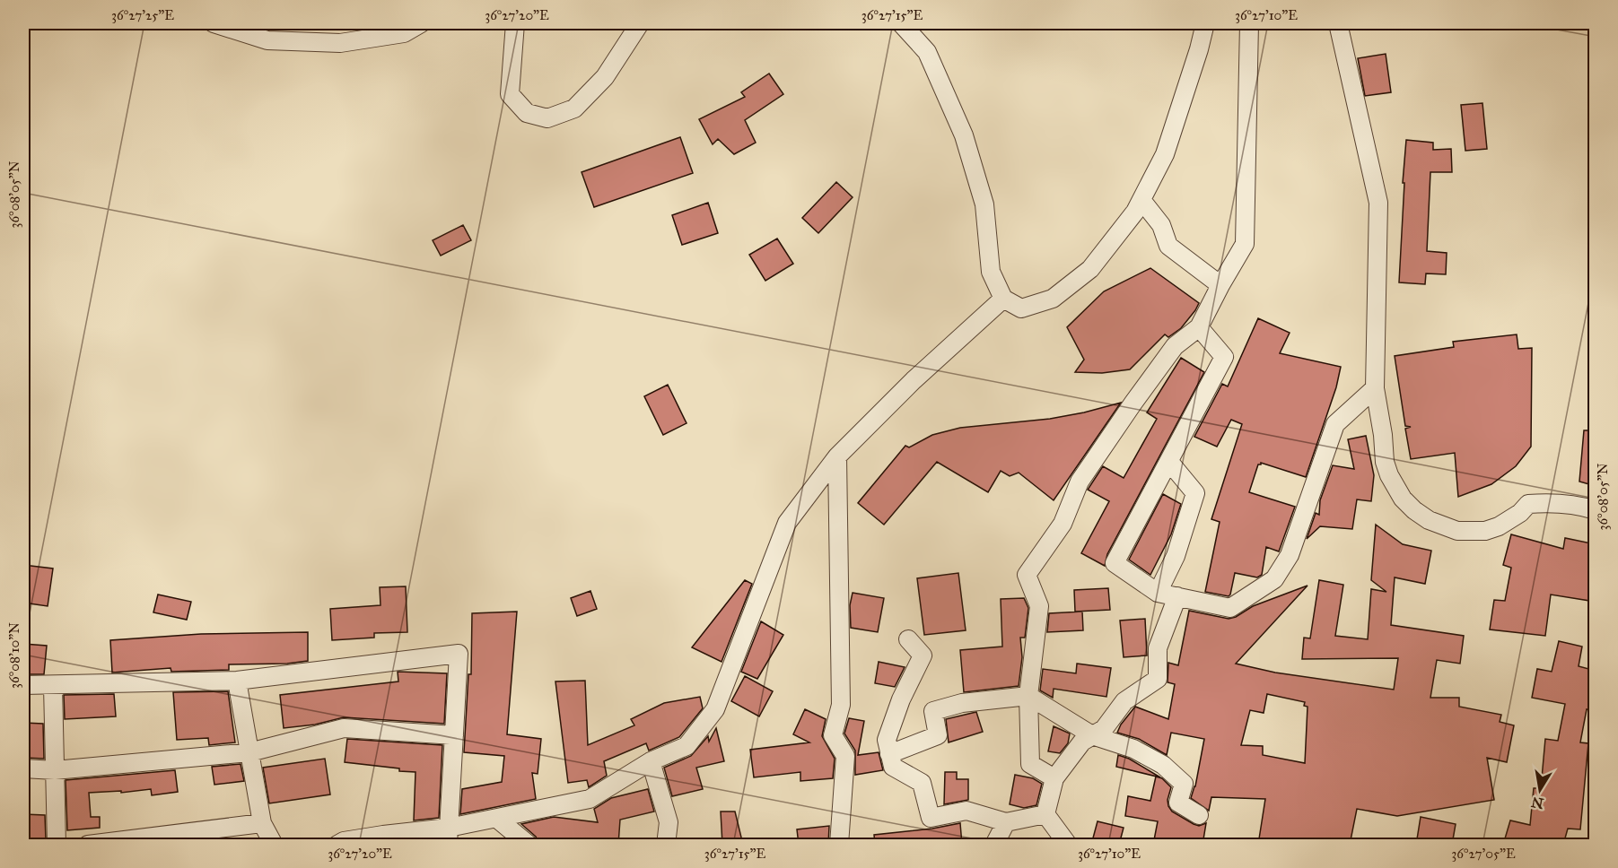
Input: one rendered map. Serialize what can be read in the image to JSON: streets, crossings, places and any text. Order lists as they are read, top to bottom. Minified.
{"north":"bottom","coordinates":["36°27'25\"E","36°27'20\"E","36°27'15\"E","36°27'10\"E","36°08'05\"N","36°08'10\"N","36°27'05\"E"]}
